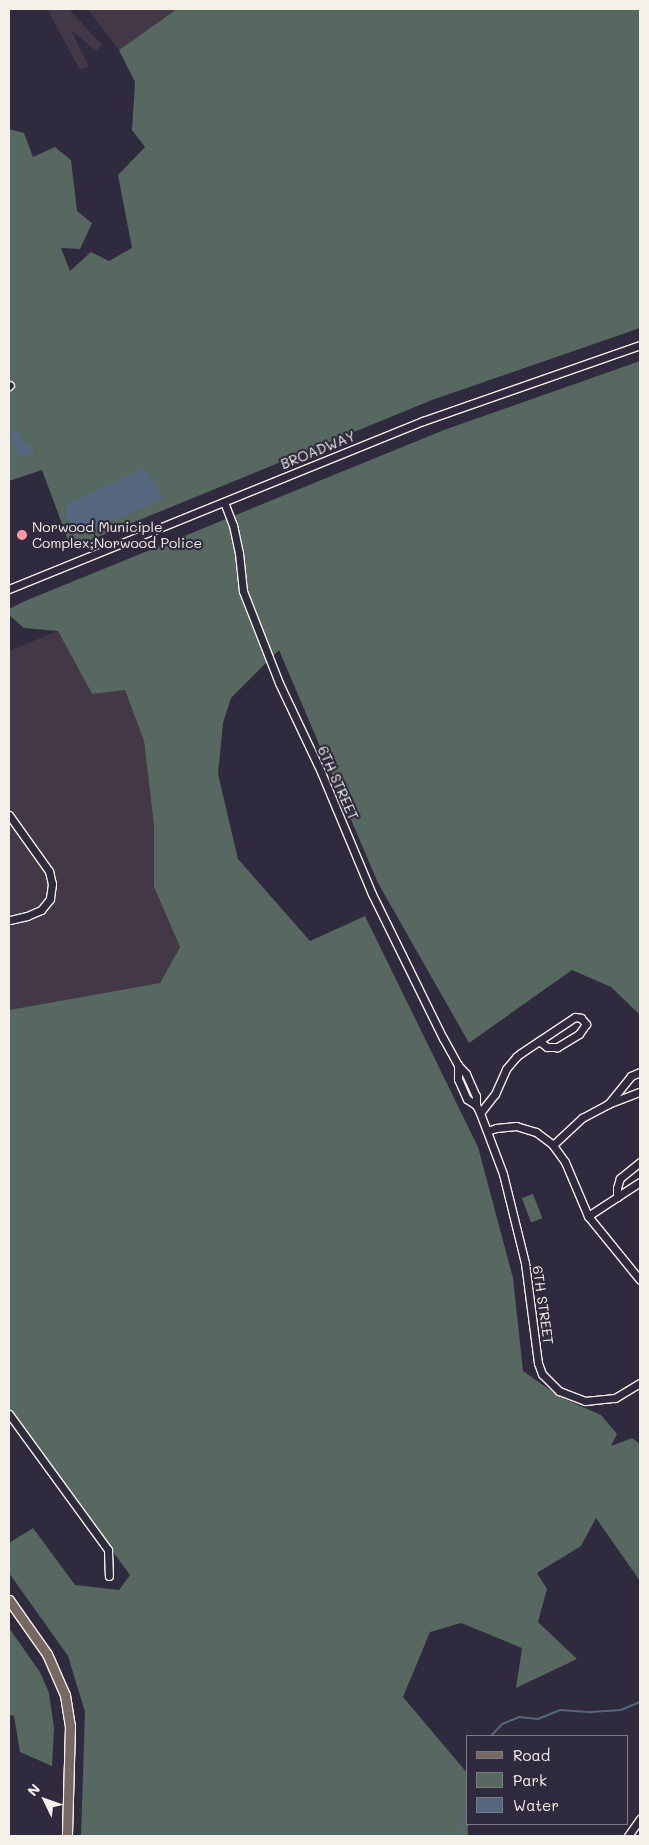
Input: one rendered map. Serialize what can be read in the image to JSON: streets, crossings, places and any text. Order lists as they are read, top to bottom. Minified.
{"streets":{"street":["BROADWAY","6TH STREET"]},"crossings":[["BROADWAY","6TH STREET"]],"places":["Norwood Municiple Complex;Norwood Police"],"legend":["Road","Park","Water"],"north":"top left"}
